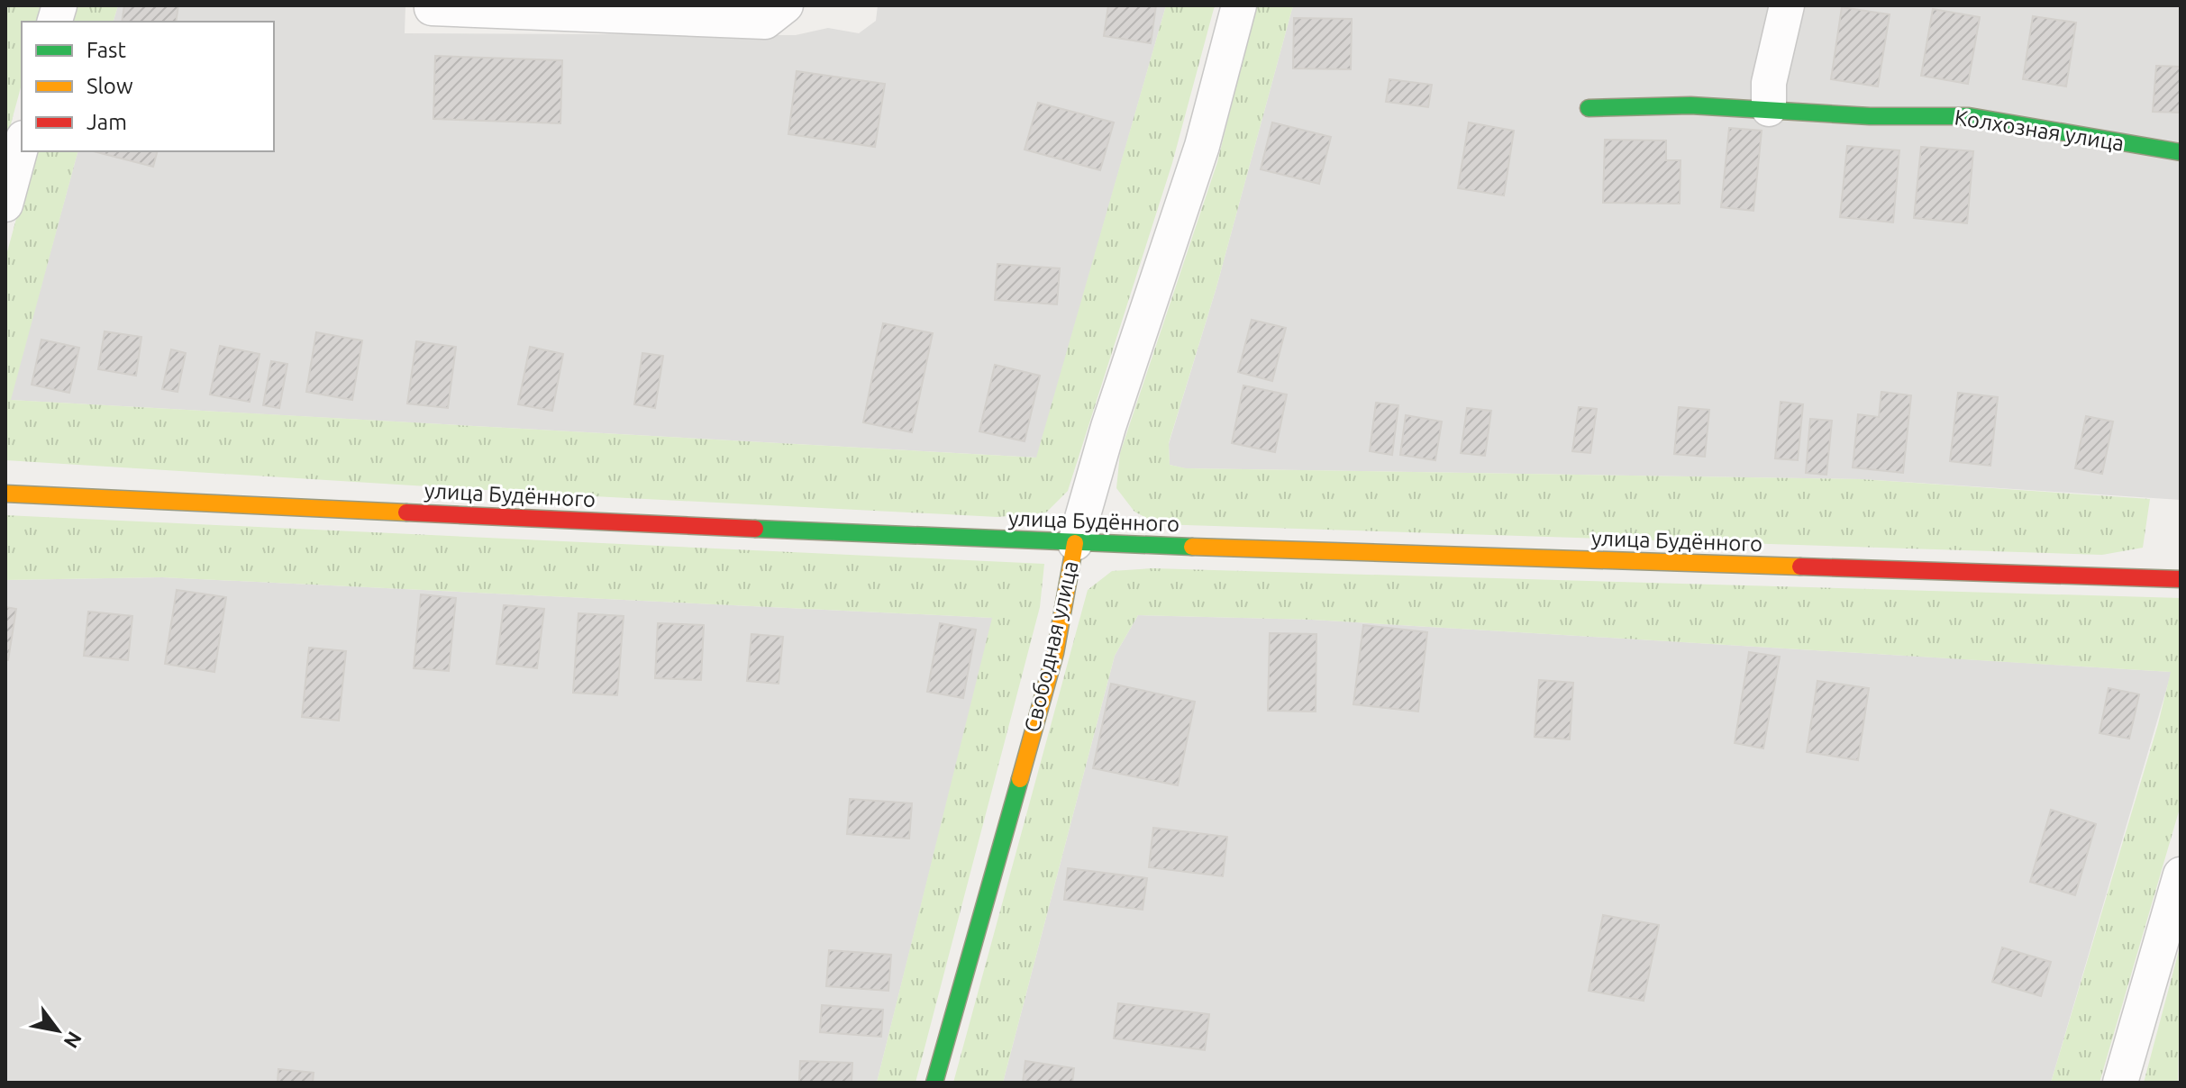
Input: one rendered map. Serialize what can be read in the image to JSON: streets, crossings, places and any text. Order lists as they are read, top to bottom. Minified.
{"streets":{"street":["Колхозная улица","улица Будённого","Свободная улица"]},"crossings":[["улица Будённого","Свободная улица"]],"legend":["Fast","Slow","Jam"],"north":"bottom right"}
